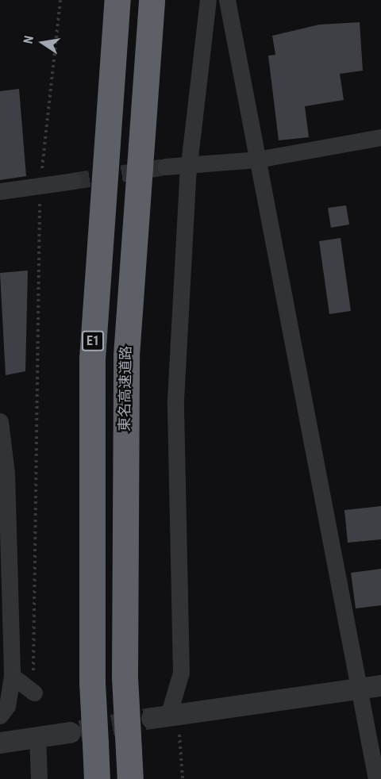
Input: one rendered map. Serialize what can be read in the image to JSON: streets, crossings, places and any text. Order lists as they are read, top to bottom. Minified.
{"streets":{"highway":["E1","東名高速道路"]},"north":"left"}
